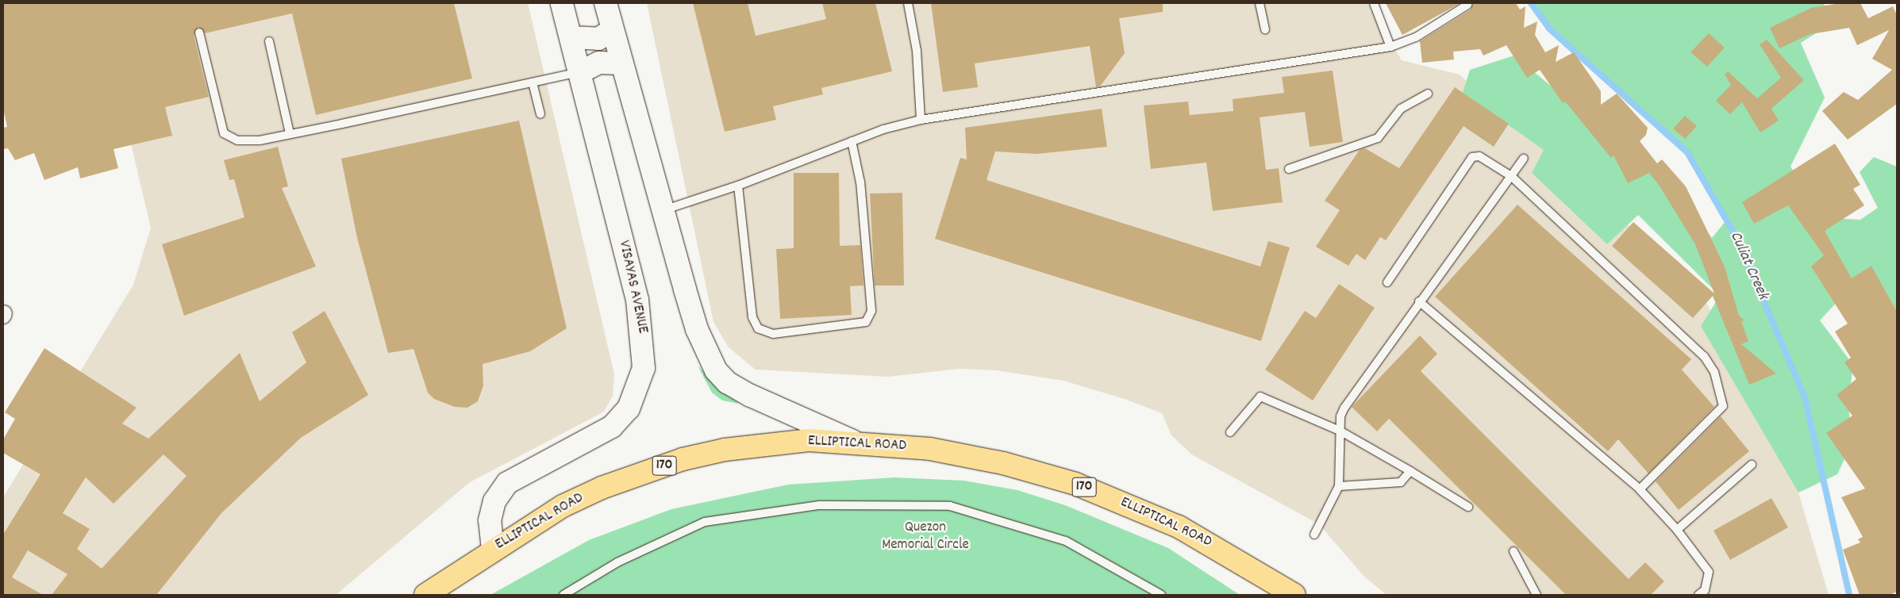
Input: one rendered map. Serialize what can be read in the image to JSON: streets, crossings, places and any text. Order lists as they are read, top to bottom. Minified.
{"streets":{"main road":["VISAYAS AVENUE","ELLIPTICAL ROAD","170"]},"crossings":[["VISAYAS AVENUE","ELLIPTICAL ROAD"]],"water":["Culiat Creek"],"parks":["Quezon Memorial Circle"]}
